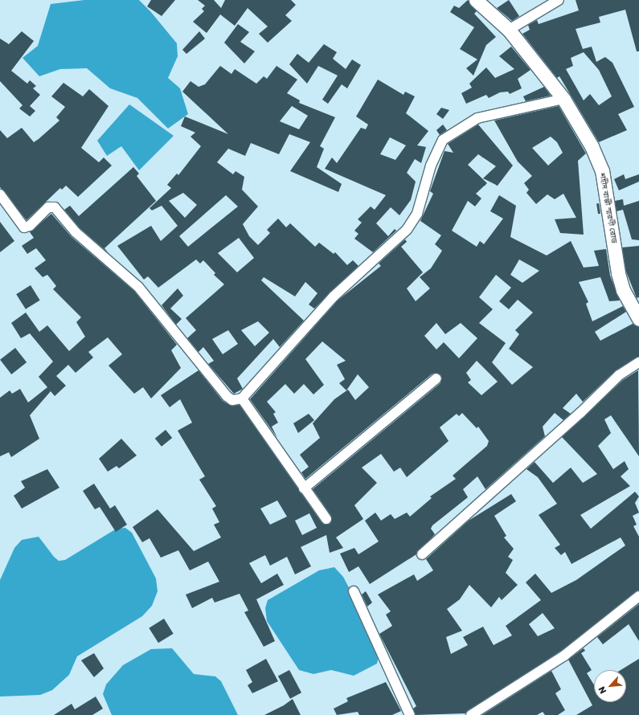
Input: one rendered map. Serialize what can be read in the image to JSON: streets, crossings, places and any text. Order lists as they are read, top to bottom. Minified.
{"streets":{"street":["শহীদ বাপ্পী স্মরণী রোড"]},"north":"bottom left"}
